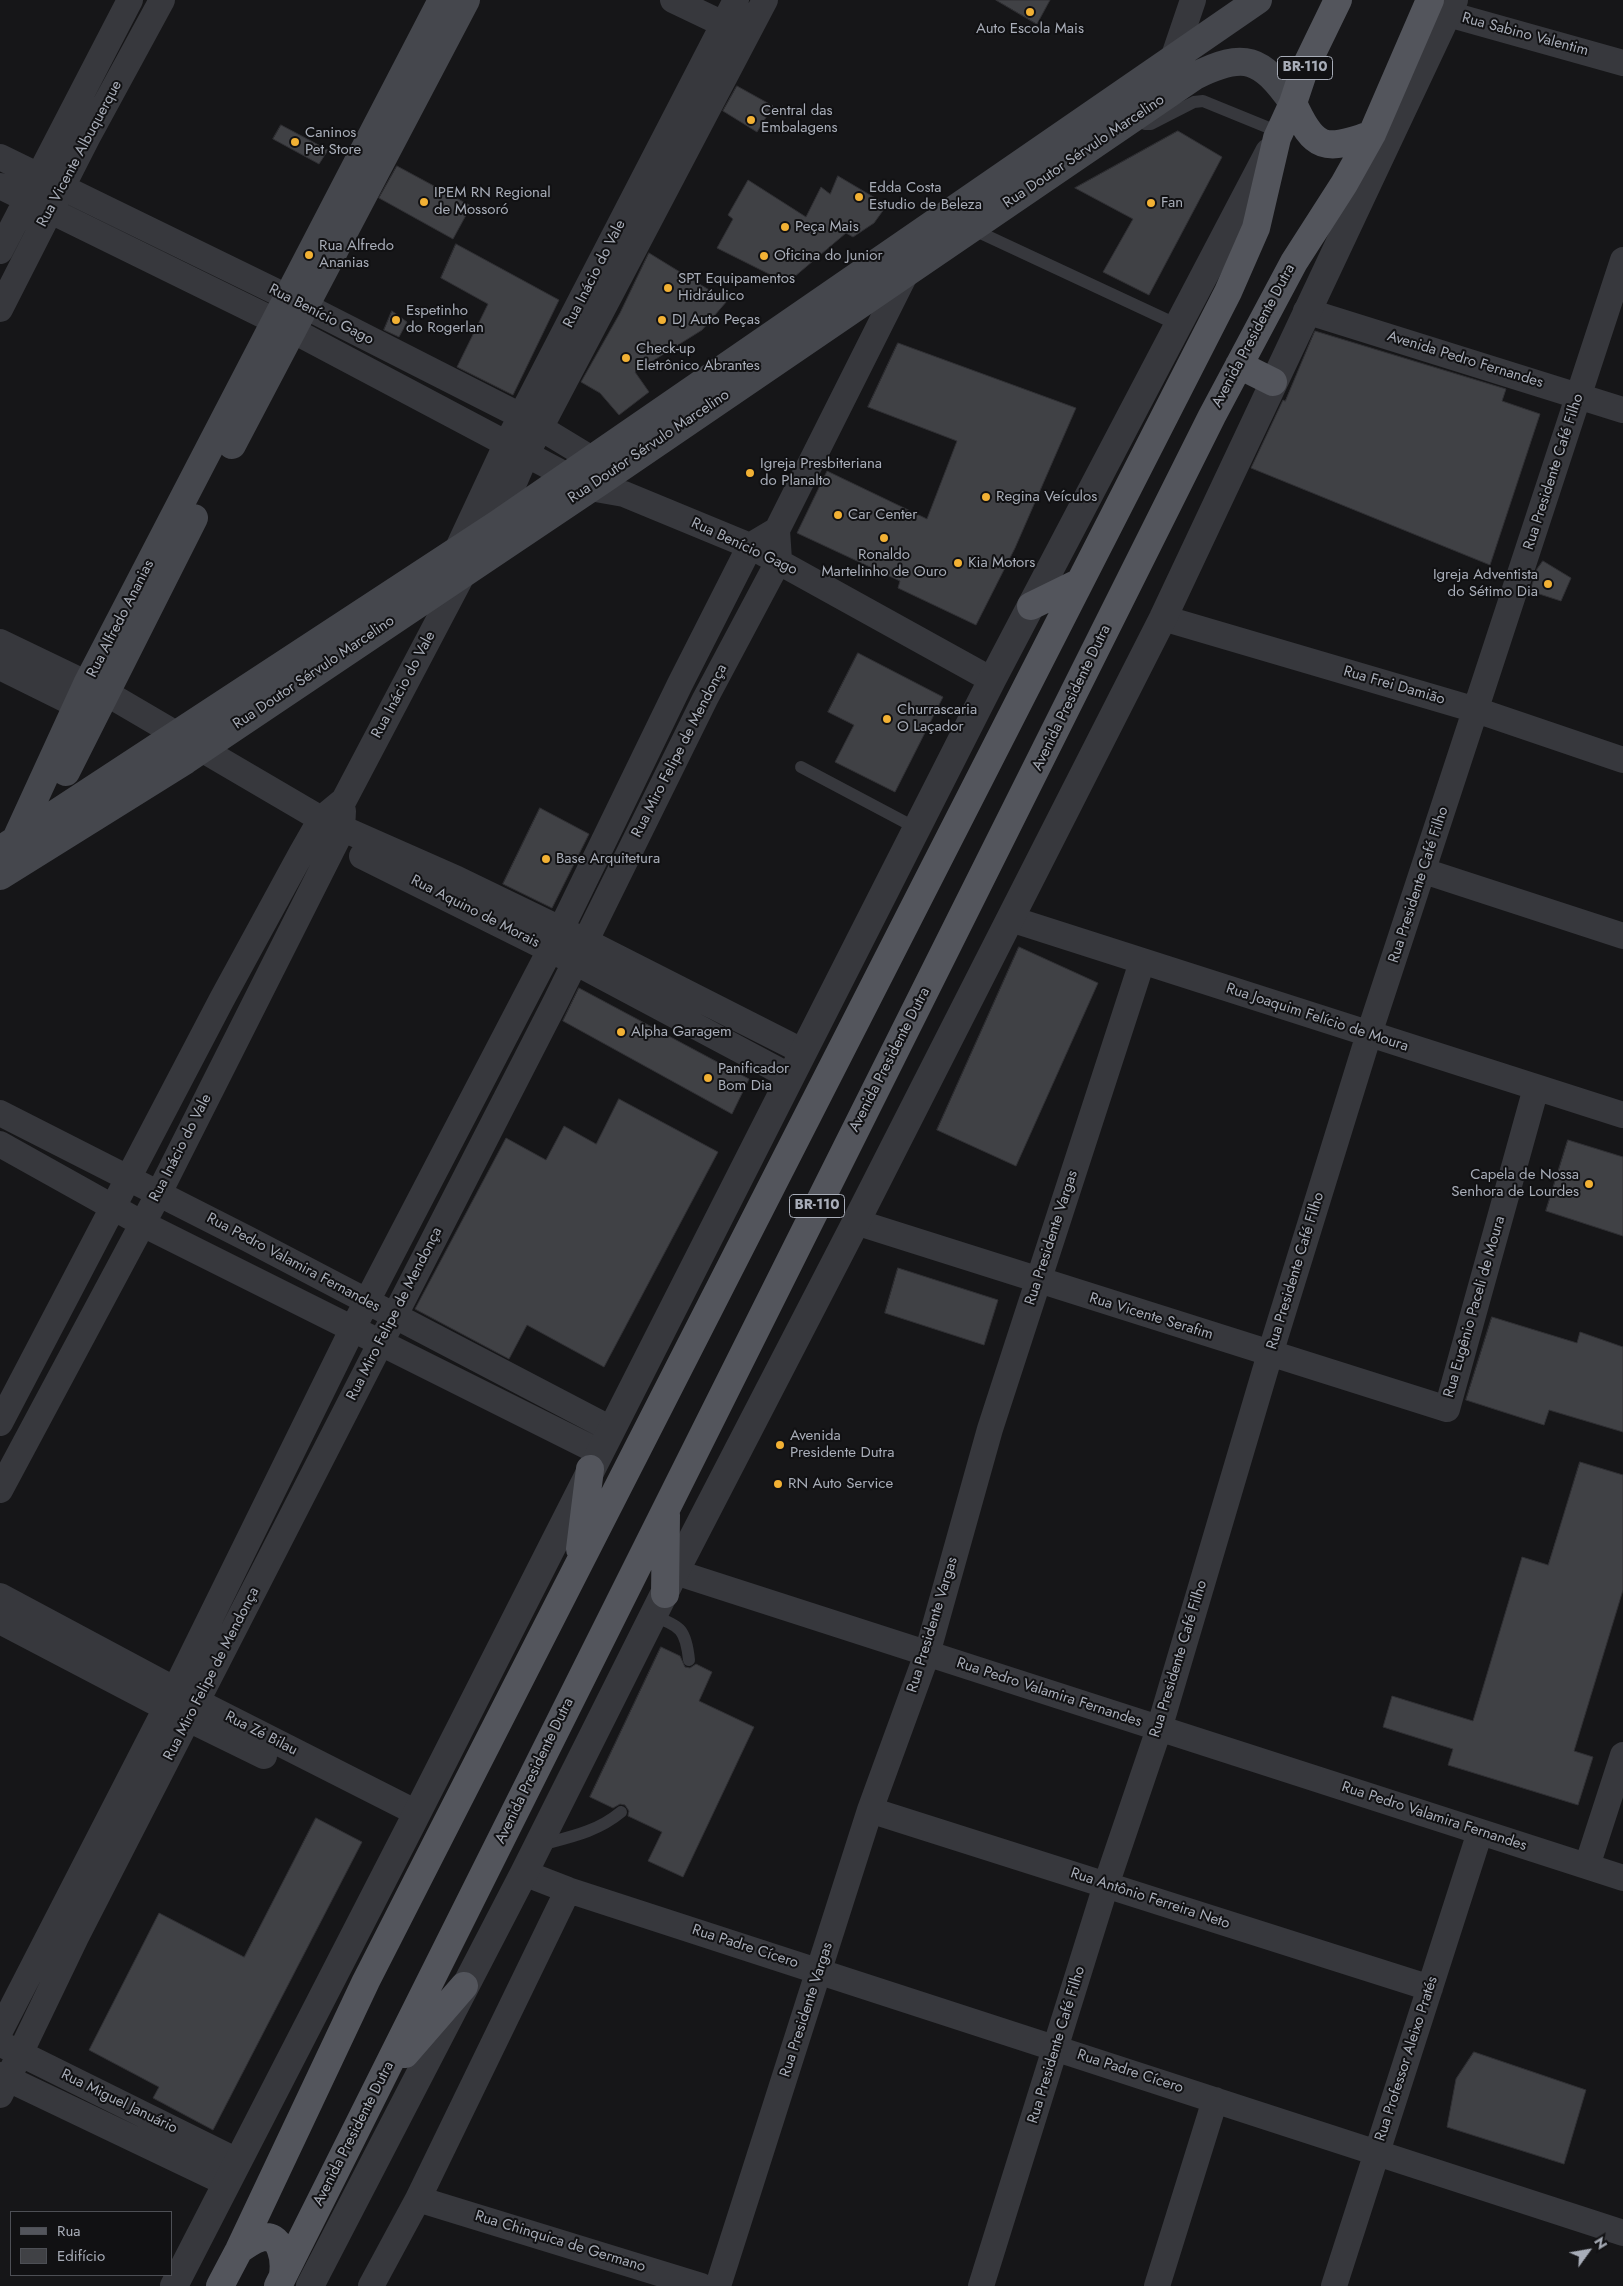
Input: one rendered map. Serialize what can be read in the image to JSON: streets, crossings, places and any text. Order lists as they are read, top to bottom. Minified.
{"streets":{"main road":["BR-110","Rua Doutor Sérvulo Marcelino","Avenida Presidente Dutra","Rua Alfredo Ananias"],"street":["Rua Sabino Valentim","Rua Vicente Albuquerque","Rua Inácio do Vale","Rua Benício Gago","Avenida Pedro Fernandes","Rua Presidente Café Filho","Rua Frei Damião","Rua Miro Felipe de Mendonça","Rua Aquino de Morais","Rua Joaquim Felício de Moura","Rua Presidente Vargas","Rua Pedro Valamira Fernandes","Rua Eugênio Paceli de Moura","Rua Vicente Serafim","Rua Zé Bilau","Rua Antônio Ferreira Neto","Rua Padre Cícero","Rua Professor Aleixo Pratés","Rua Miguel Januário","Rua Chinquica de Germano"]},"crossings":[["Rua Sabino Valentim","Avenida Presidente Dutra"],["BR-110","Rua Doutor Sérvulo Marcelino"],["Rua Doutor Sérvulo Marcelino","Rua Inácio do Vale"],["Rua Doutor Sérvulo Marcelino","Rua Benício Gago"],["Rua Doutor Sérvulo Marcelino","Rua Alfredo Ananias"],["Rua Doutor Sérvulo Marcelino","Rua Aquino de Morais"],["Rua Vicente Albuquerque","Rua Benício Gago"],["Rua Inácio do Vale","Rua Benício Gago"],["Rua Inácio do Vale","Rua Aquino de Morais"],["Rua Inácio do Vale","Rua Pedro Valamira Fernandes"],["Rua Benício Gago","Rua Alfredo Ananias"],["Rua Benício Gago","Rua Miro Felipe de Mendonça"],["Avenida Presidente Dutra","Avenida Pedro Fernandes"],["Avenida Presidente Dutra","Rua Frei Damião"],["Avenida Presidente Dutra","Rua Joaquim Felício de Moura"],["Avenida Presidente Dutra","Rua Pedro Valamira Fernandes"],["Avenida Presidente Dutra","Rua Vicente Serafim"],["Avenida Presidente Dutra","Rua Padre Cícero"],["Avenida Pedro Fernandes","Rua Presidente Café Filho"],["Rua Presidente Café Filho","Rua Frei Damião"],["Rua Presidente Café Filho","Rua Joaquim Felício de Moura"],["Rua Presidente Café Filho","Rua Pedro Valamira Fernandes"],["Rua Presidente Café Filho","Rua Vicente Serafim"],["Rua Presidente Café Filho","Rua Antônio Ferreira Neto"],["Rua Presidente Café Filho","Rua Padre Cícero"],["Rua Miro Felipe de Mendonça","Rua Aquino de Morais"],["Rua Miro Felipe de Mendonça","Rua Pedro Valamira Fernandes"],["Rua Miro Felipe de Mendonça","Rua Zé Bilau"],["Rua Miro Felipe de Mendonça","Rua Miguel Januário"],["Rua Joaquim Felício de Moura","Rua Presidente Vargas"],["Rua Joaquim Felício de Moura","Rua Eugênio Paceli de Moura"],["Rua Presidente Vargas","Rua Pedro Valamira Fernandes"],["Rua Presidente Vargas","Rua Vicente Serafim"],["Rua Presidente Vargas","Rua Antônio Ferreira Neto"],["Rua Presidente Vargas","Rua Padre Cícero"],["Rua Pedro Valamira Fernandes","Rua Professor Aleixo Pratés"],["Rua Eugênio Paceli de Moura","Rua Vicente Serafim"],["Rua Antônio Ferreira Neto","Rua Professor Aleixo Pratés"],["Rua Padre Cícero","Rua Professor Aleixo Pratés"]],"places":["Auto Escola Mais","Central das Embalagens","Caninos Pet Store","Edda Costa Estudio de Beleza","IPEM RN Regional de Mossoró","Fan","Peça Mais","Rua Alfredo Ananias","Oficina do Junior","SPT Equipamentos Hidráulico","Espetinho do Rogerlan","DJ Auto Peças","Check-up Eletrônico Abrantes","Igreja Presbiteriana do Planalto","Regina Veículos","Car Center","Ronaldo Martelinho de Ouro","Kia Motors","Igreja Adventista do Sétimo Dia","Churrascaria O Laçador","Base Arquitetura","Alpha Garagem","Panificador Bom Dia","Capela de Nossa Senhora de Lourdes","Avenida Presidente Dutra","RN Auto Service"],"legend":["Rua","Edifício"],"north":"top right"}
